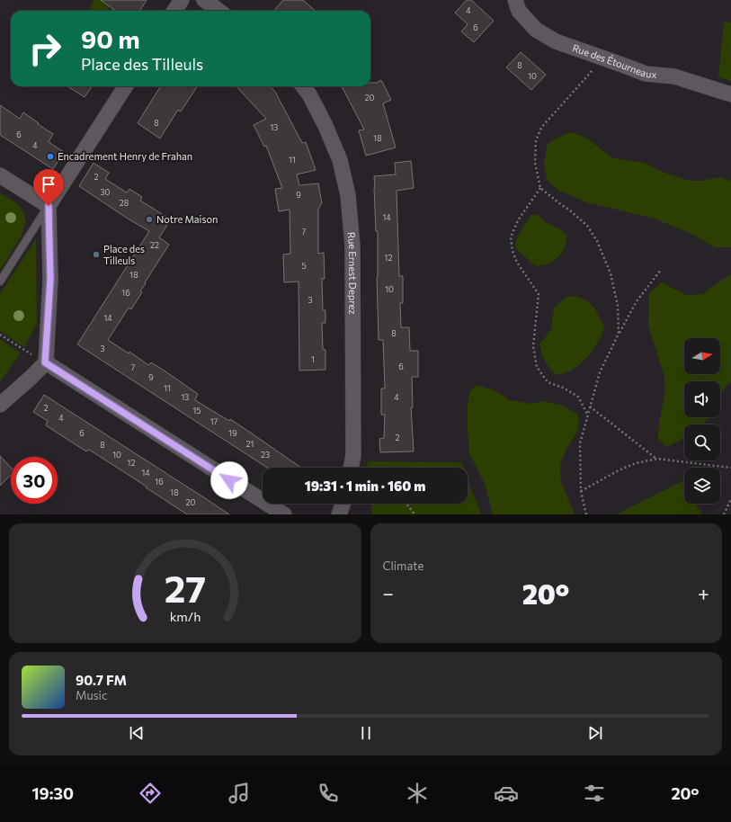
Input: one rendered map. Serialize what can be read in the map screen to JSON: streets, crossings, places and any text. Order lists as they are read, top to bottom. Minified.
{"streets":{"street":["Rue des Étourneaux","Rue Ernest Deprez"]},"places":["Encadrement Henry de Frahan","Notre Maison","Place des Tilleuls"],"house_numbers":["4","6","8","10","20","8","13","6","18","4","11","2","30","9","28","14","7","22","12","5","18","10","16","3","14","8","3","1","6","7","9","11","13","4","2","15","4","17","6","19","2","21","8","10","23","12","14","16","18","20"],"north":"right","page":{"turn":["90 m","Place des Tilleuls"],"limit":"30","trip":"19:31 · 1 min · 160 m","tile":"Climate","heat":["−","20°","+"],"song":["90.7 FM","Music"],"tabs":["19:30","20°"],"gauge":["27","km/h"]}}
